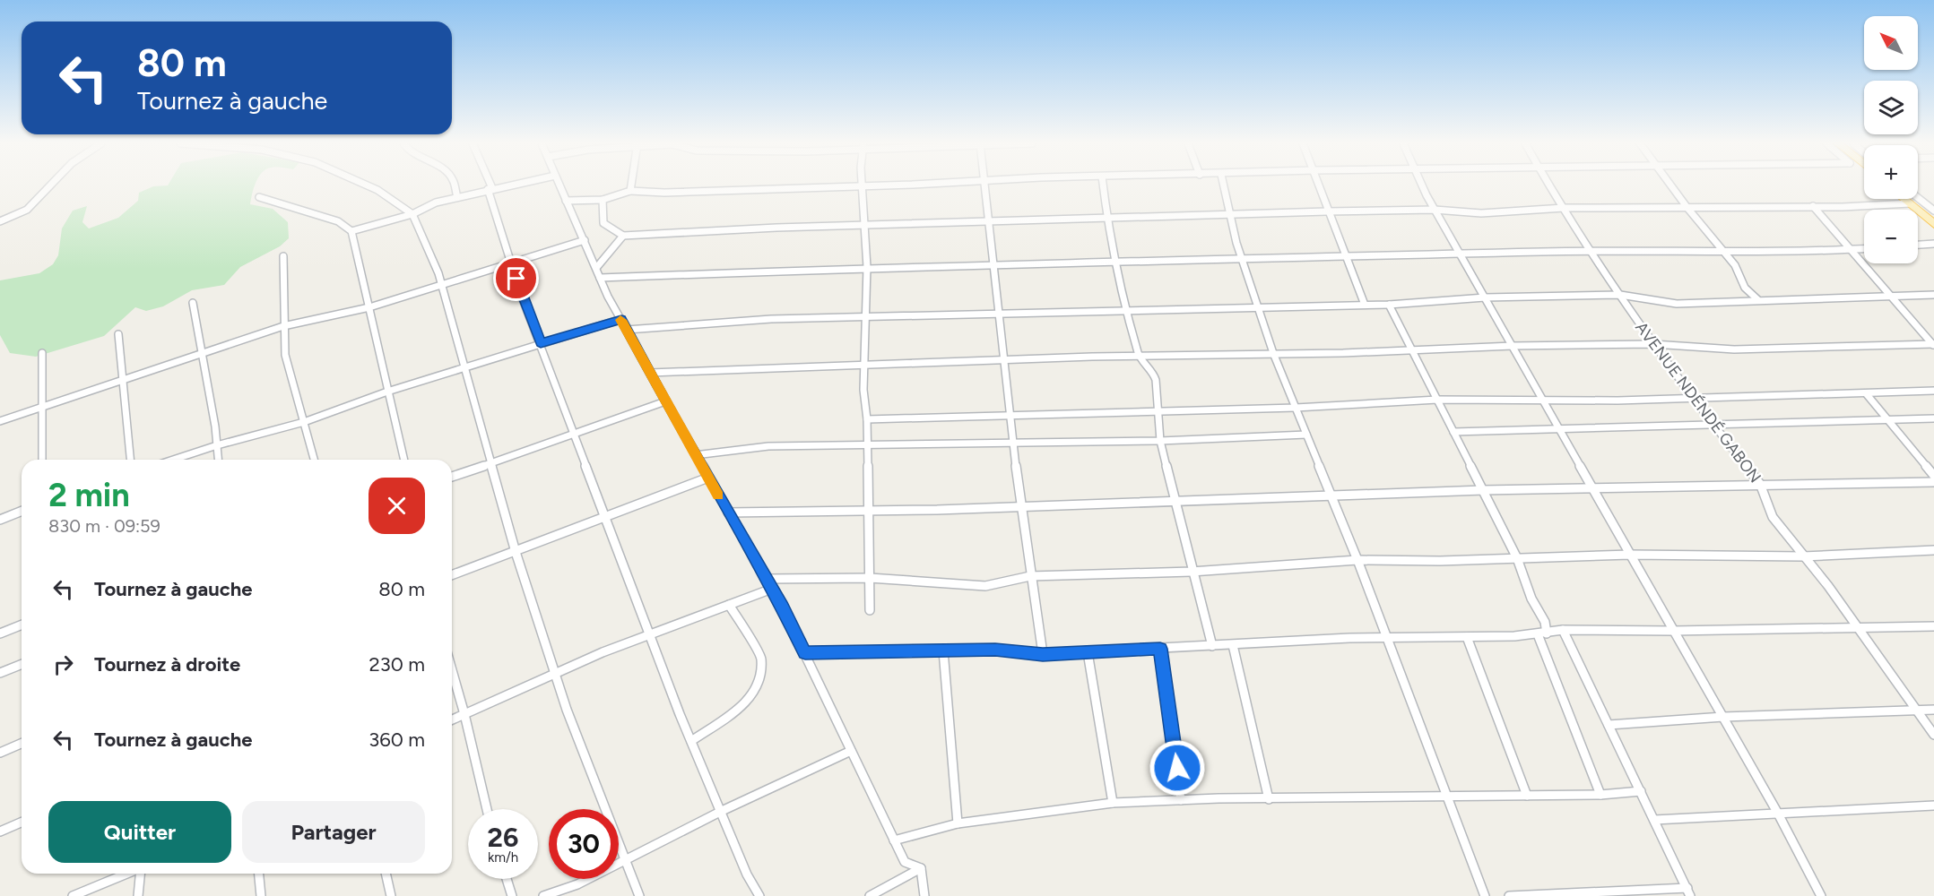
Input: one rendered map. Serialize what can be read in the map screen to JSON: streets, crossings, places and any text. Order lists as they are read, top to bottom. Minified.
{"streets":{"street":["AVENUE NDÉNDÉ GABON"]},"north":"top left","page":{"map_buttons":["+","−"],"turn":["80 m","Tournez à gauche"],"heading":["2 min","830 m · 09:59"],"list":[{"name":"Tournez à gauche","value":"80 m"},{"name":"Tournez à droite","value":"230 m"},{"name":"Tournez à gauche","value":"360 m"}],"buttons":["Quitter","Partager"],"speed":"26 km/h","limit":"30"}}
